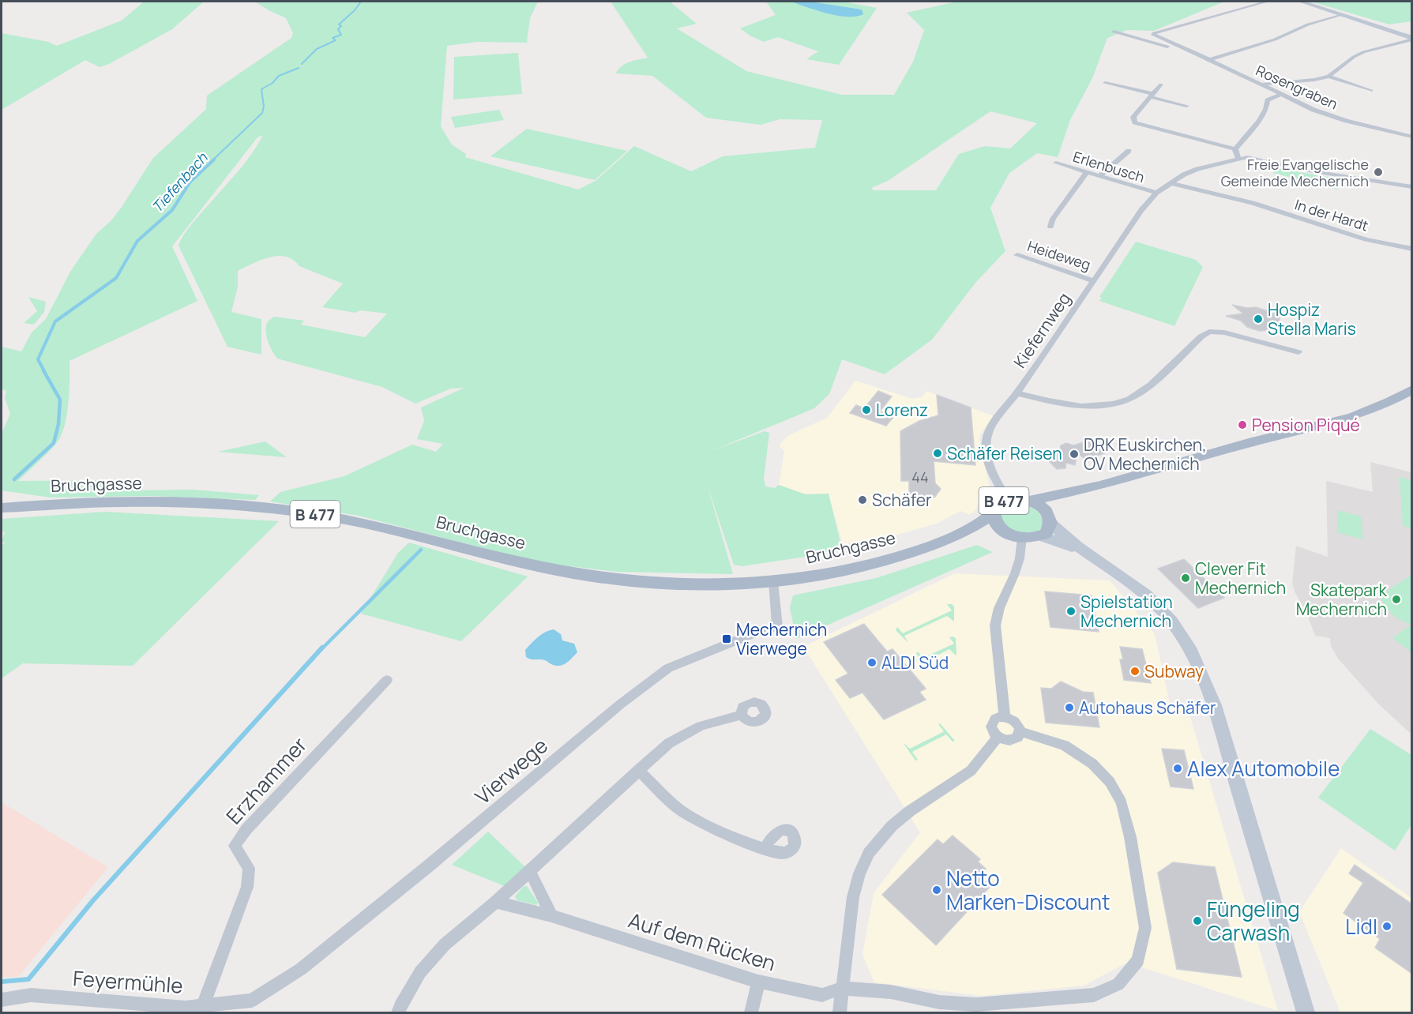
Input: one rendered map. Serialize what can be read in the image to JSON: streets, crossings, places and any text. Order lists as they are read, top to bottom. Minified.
{"streets":{"main road":["Bruchgasse","B 477"],"street":["Rosengraben","Erlenbusch","In der Hardt","Heideweg","Kiefernweg","Vierwege","Erzhammer","Auf dem Rücken","Feyermühle"]},"crossings":[["Erlenbusch","In der Hardt"],["Erlenbusch","Kiefernweg"],["In der Hardt","Kiefernweg"],["Heideweg","Kiefernweg"],["Kiefernweg","Bruchgasse"],["Kiefernweg","B 477"],["Bruchgasse","B 477"],["Bruchgasse","Vierwege"],["Vierwege","Feyermühle"],["Erzhammer","Feyermühle"]],"water":["Tiefenbach"],"places":{"other":["Freie Evangelische Gemeinde Mechernich","Hospiz Stella Maris","Lorenz","Pension Piqué","Schäfer Reisen","DRK Euskirchen, OV Mechernich","Schäfer","Clever Fit Mechernich","Skatepark Mechernich","Spielstation Mechernich","ALDI Süd","Subway","Autohaus Schäfer","Alex Automobile","Netto Marken-Discount","Füngeling Carwash","Lidl"],"transit":["Mechernich Vierwege"]},"house_numbers":["44"]}
